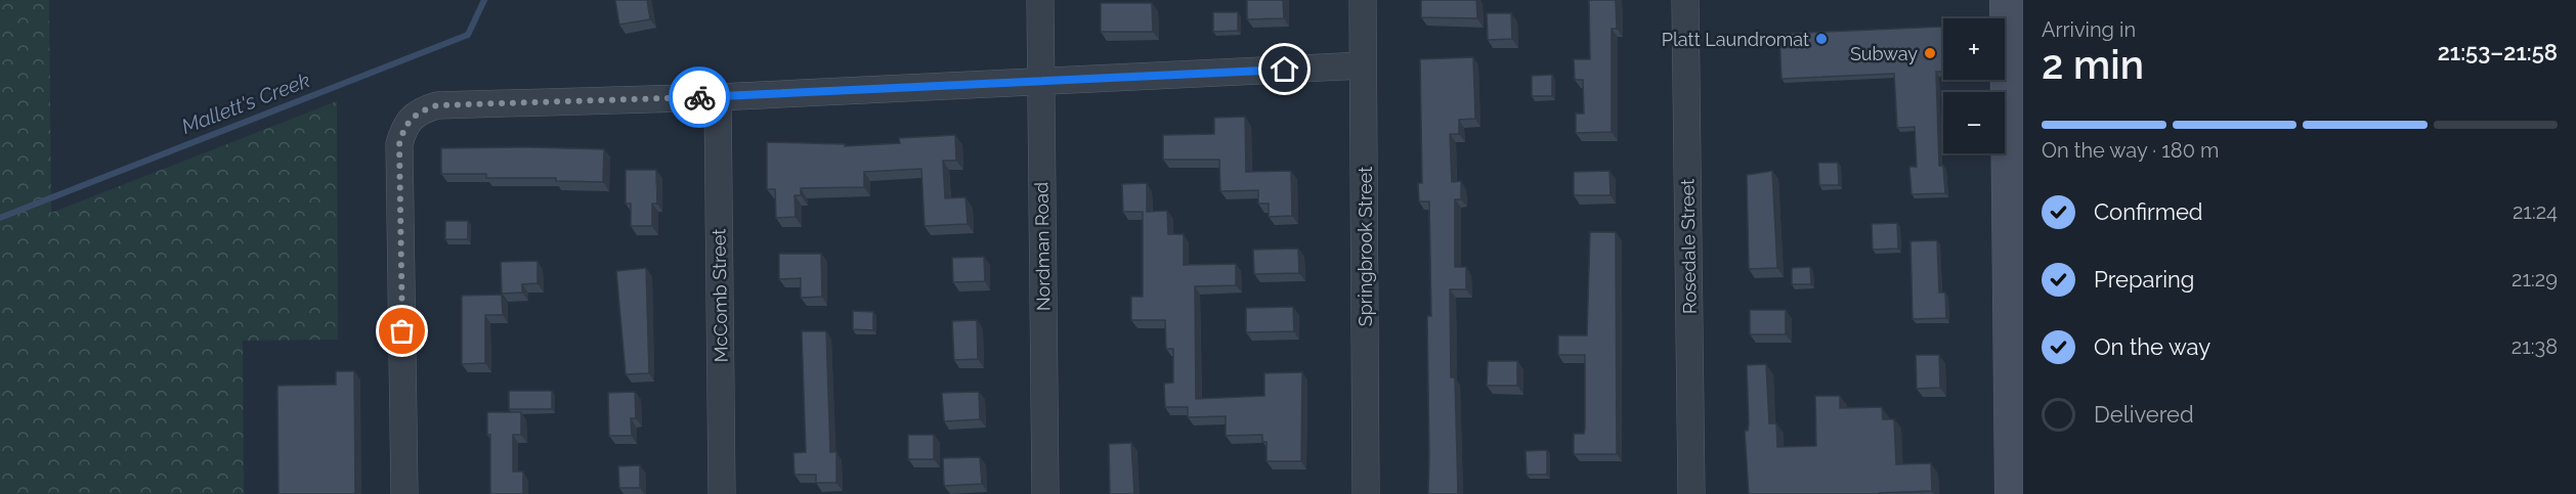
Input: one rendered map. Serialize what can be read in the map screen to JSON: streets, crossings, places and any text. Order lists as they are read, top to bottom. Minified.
{"streets":{"street":["Nordman Road","Springbrook Street","Rosedale Street","McComb Street"]},"water":["Mallett's Creek"],"places":["Platt Laundromat","Subway"],"page":{"heading":["2 min","Arriving in","21:53–21:58"],"map_buttons":["+","−"],"bar":"On the way · 180 m","list":[["Confirmed","21:24"],["Preparing","21:29"],["On the way","21:38"],"Delivered"]}}
